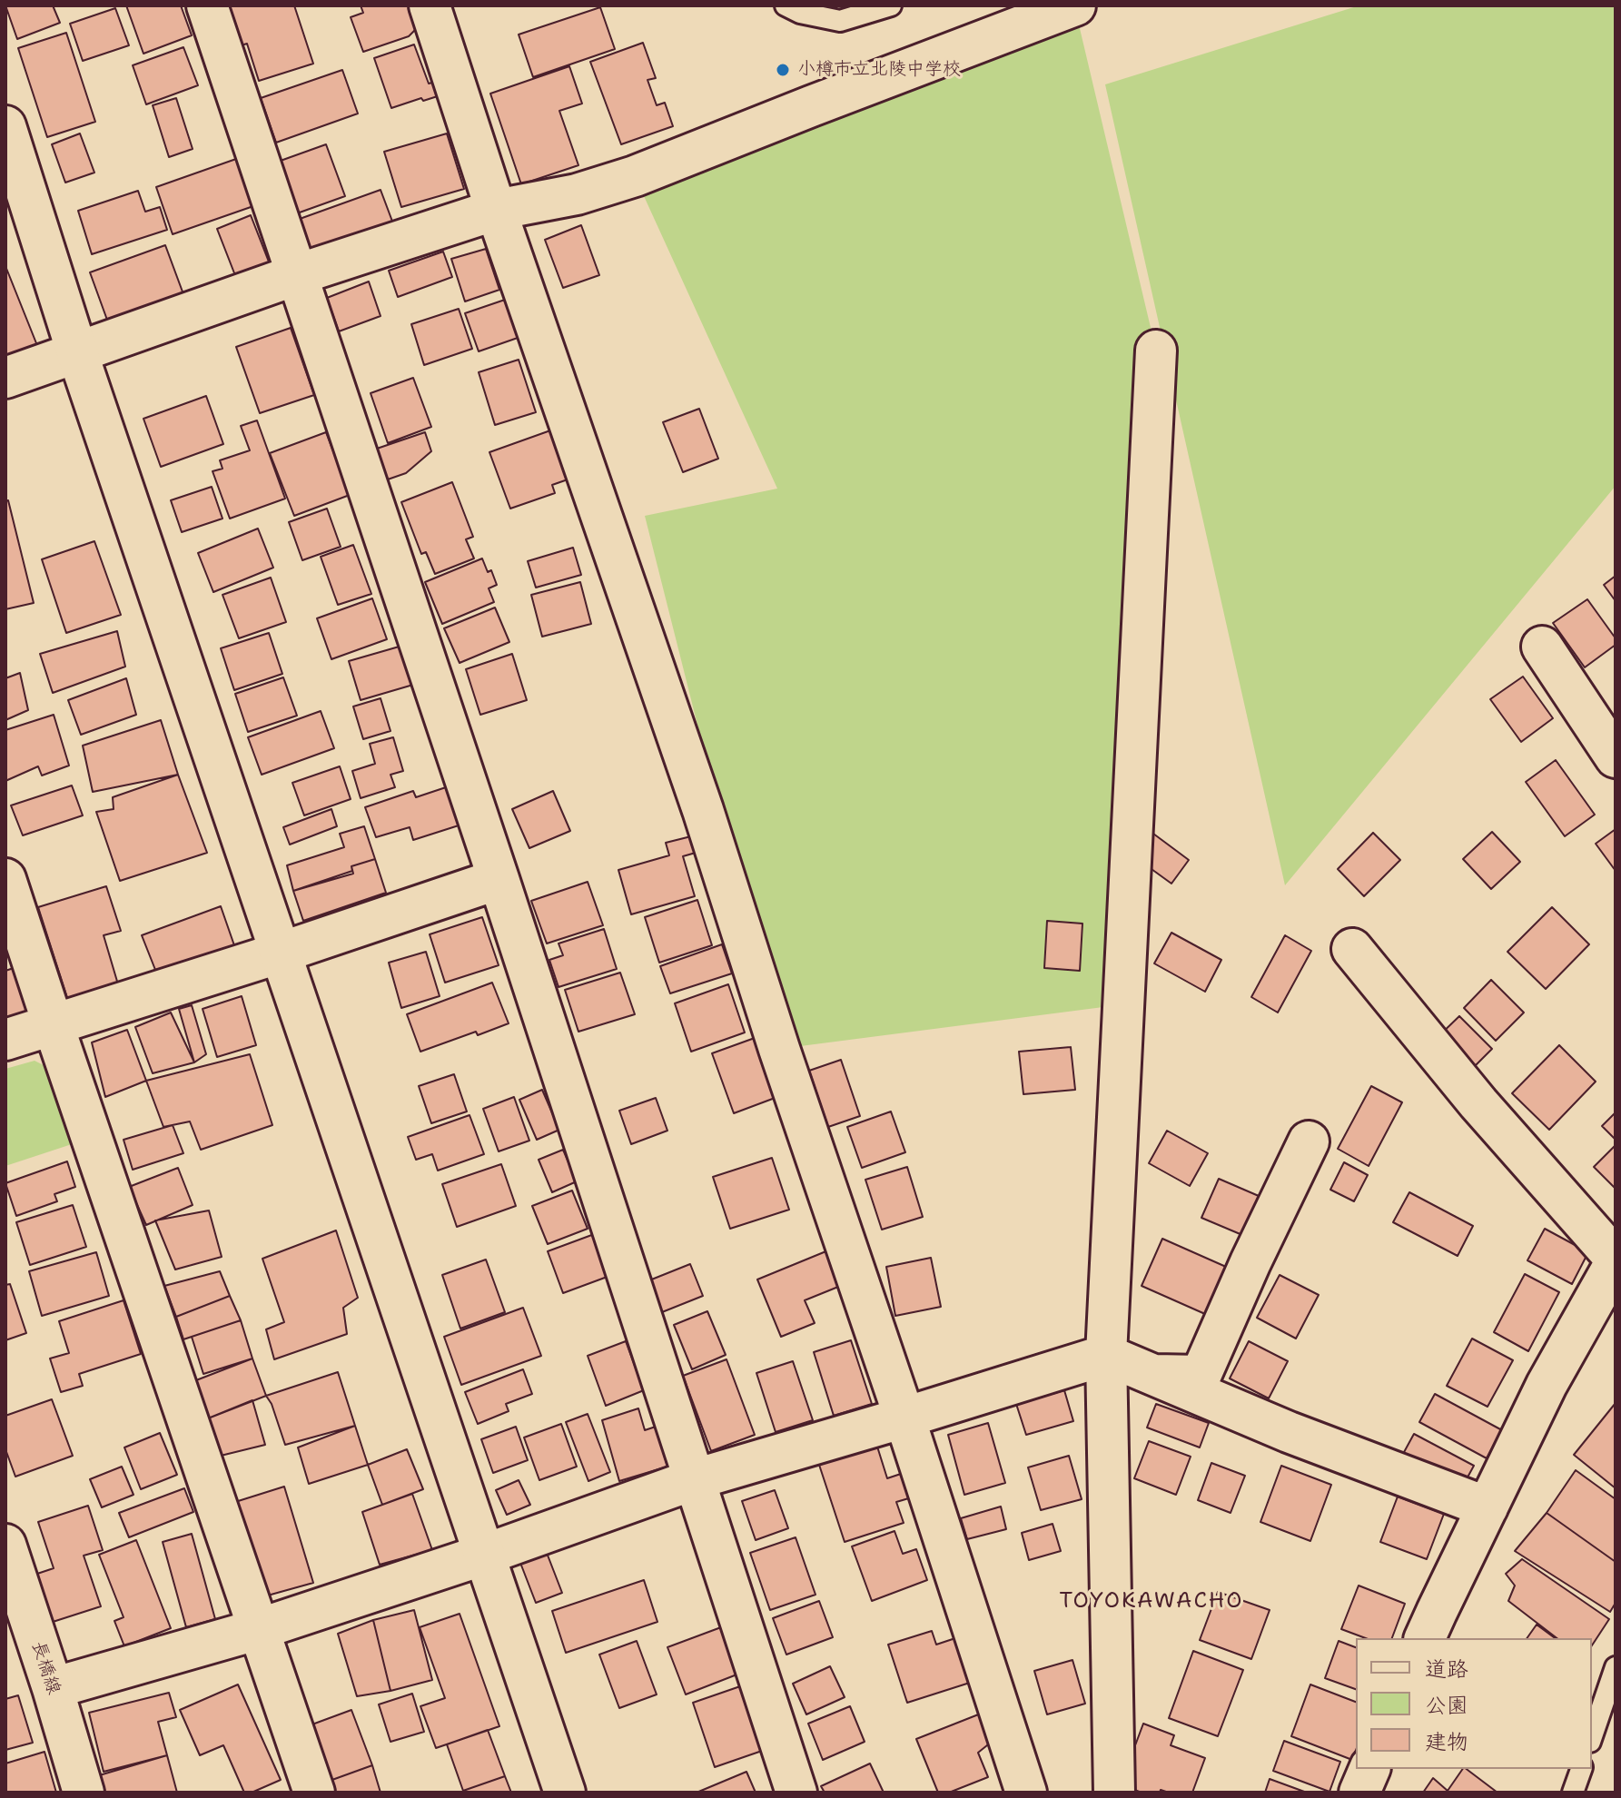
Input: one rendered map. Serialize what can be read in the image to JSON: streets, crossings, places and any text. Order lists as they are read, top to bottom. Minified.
{"streets":{"street":["長橋線"]},"districts":["TOYOKAWACHO"],"places":["小樽市立北陵中学校"],"legend":["道路","公園","建物"]}
